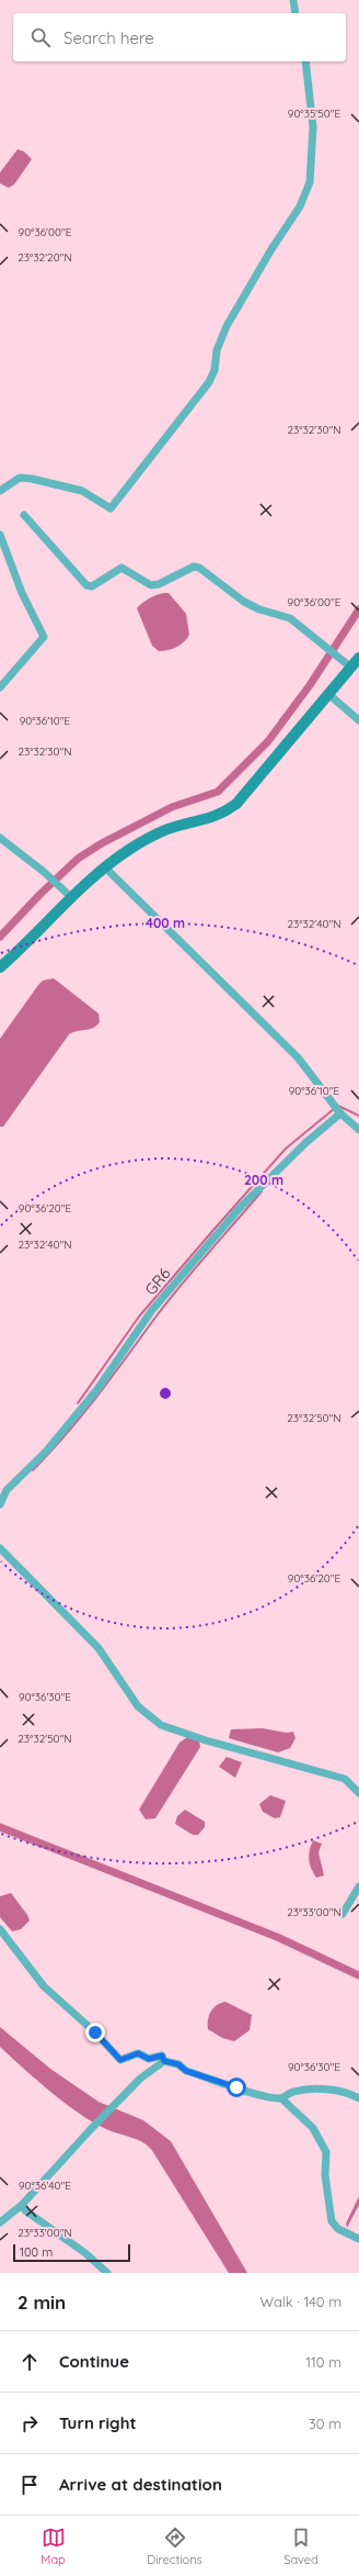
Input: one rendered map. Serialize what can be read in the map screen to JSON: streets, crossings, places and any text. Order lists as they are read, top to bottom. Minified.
{"streets":{"street":["GR6"]},"scale_bar":"100 m","page":{"search":"Search here","scale":"100 m","heading":["2 min","Walk · 140 m"],"list":[["Continue","110 m"],["Turn right","30 m"],"Arrive at destination"],"nav":["Map","Directions","Saved"]},"coordinates":["90°35'50\"E","90°36'00\"E","23°32'20\"N","23°32'30\"N","90°36'10\"E","23°32'40\"N","90°36'20\"E","23°32'50\"N","90°36'30\"E","23°33'00\"N","90°36'40\"E"],"rings":["400 m","200 m"]}
